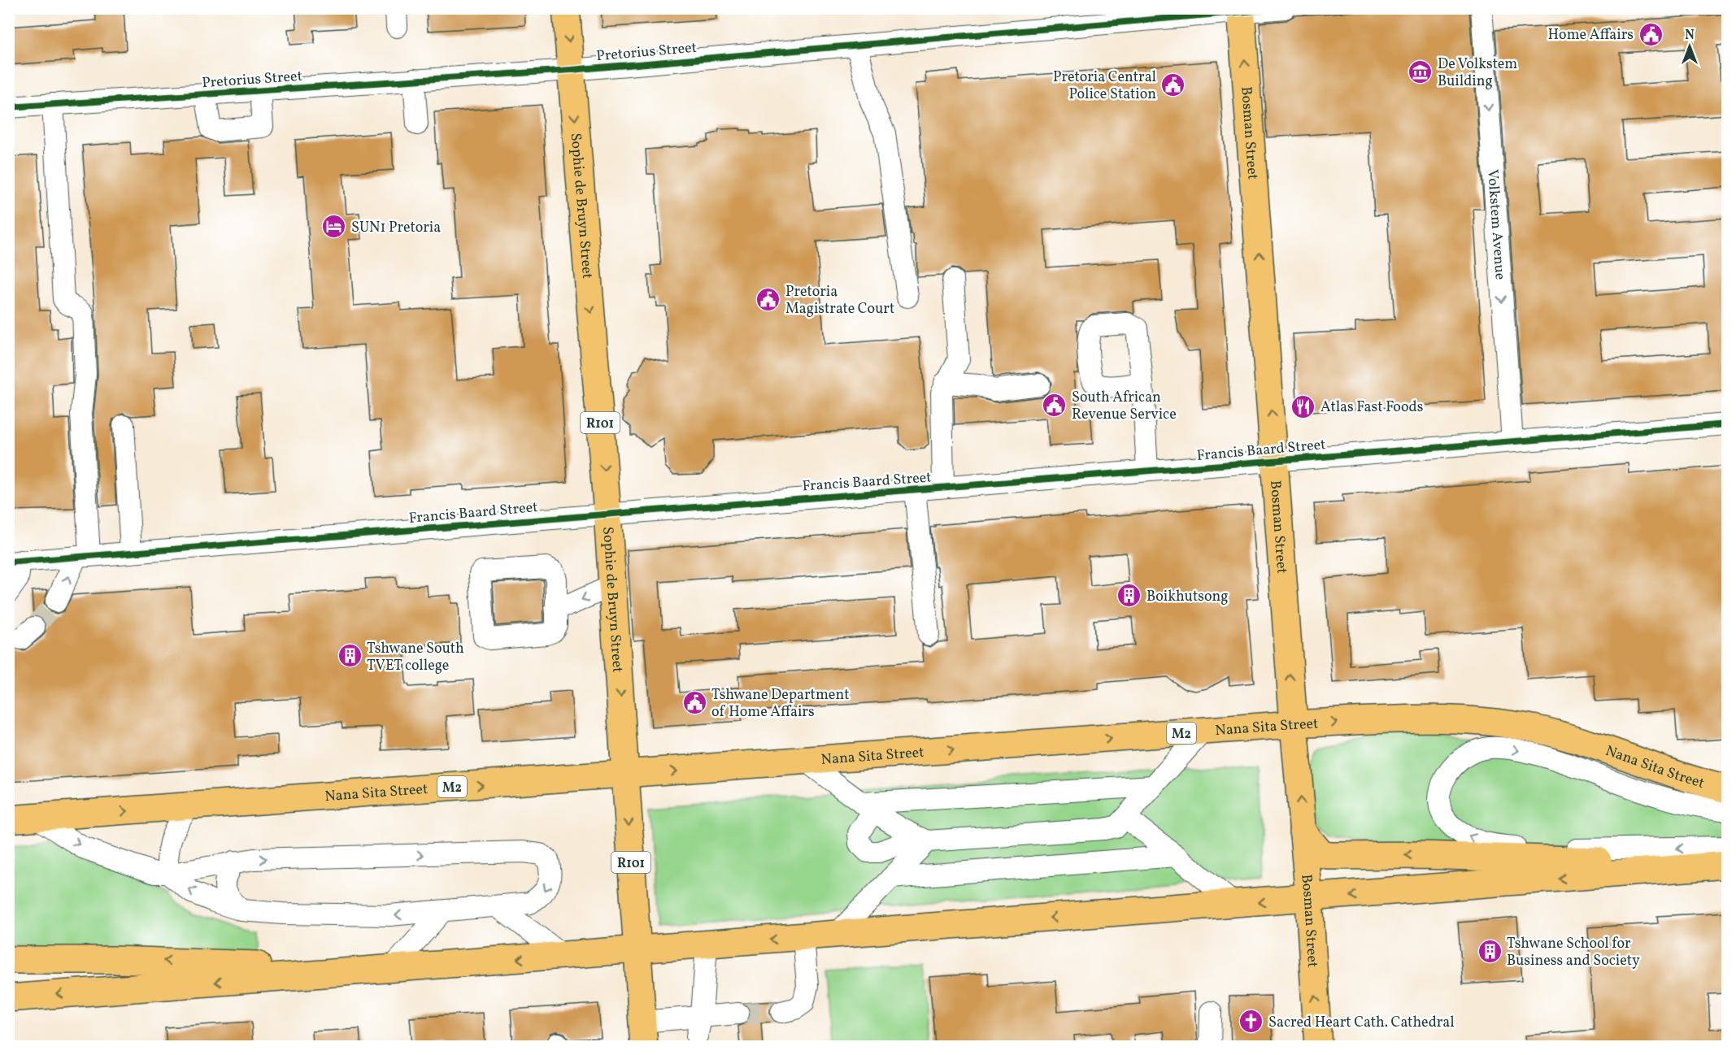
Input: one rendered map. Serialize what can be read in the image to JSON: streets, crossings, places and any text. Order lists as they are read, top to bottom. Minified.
{"streets":{"main road":["Bosman Street","Sophie de Bruyn Street","R101","Nana Sita Street","M2"],"street":["Pretorius Street","Volkstem Avenue","Francis Baard Street"]},"crossings":[["Pretorius Street","Bosman Street"],["Pretorius Street","Sophie de Bruyn Street"],["Bosman Street","Francis Baard Street"],["Bosman Street","Nana Sita Street"],["Sophie de Bruyn Street","Francis Baard Street"],["Sophie de Bruyn Street","Nana Sita Street"],["Volkstem Avenue","Francis Baard Street"]],"one_way":["Bosman Street","Sophie de Bruyn Street","Volkstem Avenue"],"places":{"public building":["Home Affairs","Pretoria Central Police Station","Pretoria Magistrate Court","South African Revenue Service","Tshwane Department of Home Affairs"],"museum":["De Volkstem Building"],"hotel":["SUN1 Pretoria"],"restaurant":["Atlas Fast Foods"],"building":["Boikhutsong","Tshwane South TVET college","Tshwane School for Business and Society"],"church":["Sacred Heart Cath. Cathedral"]},"north":"top"}
